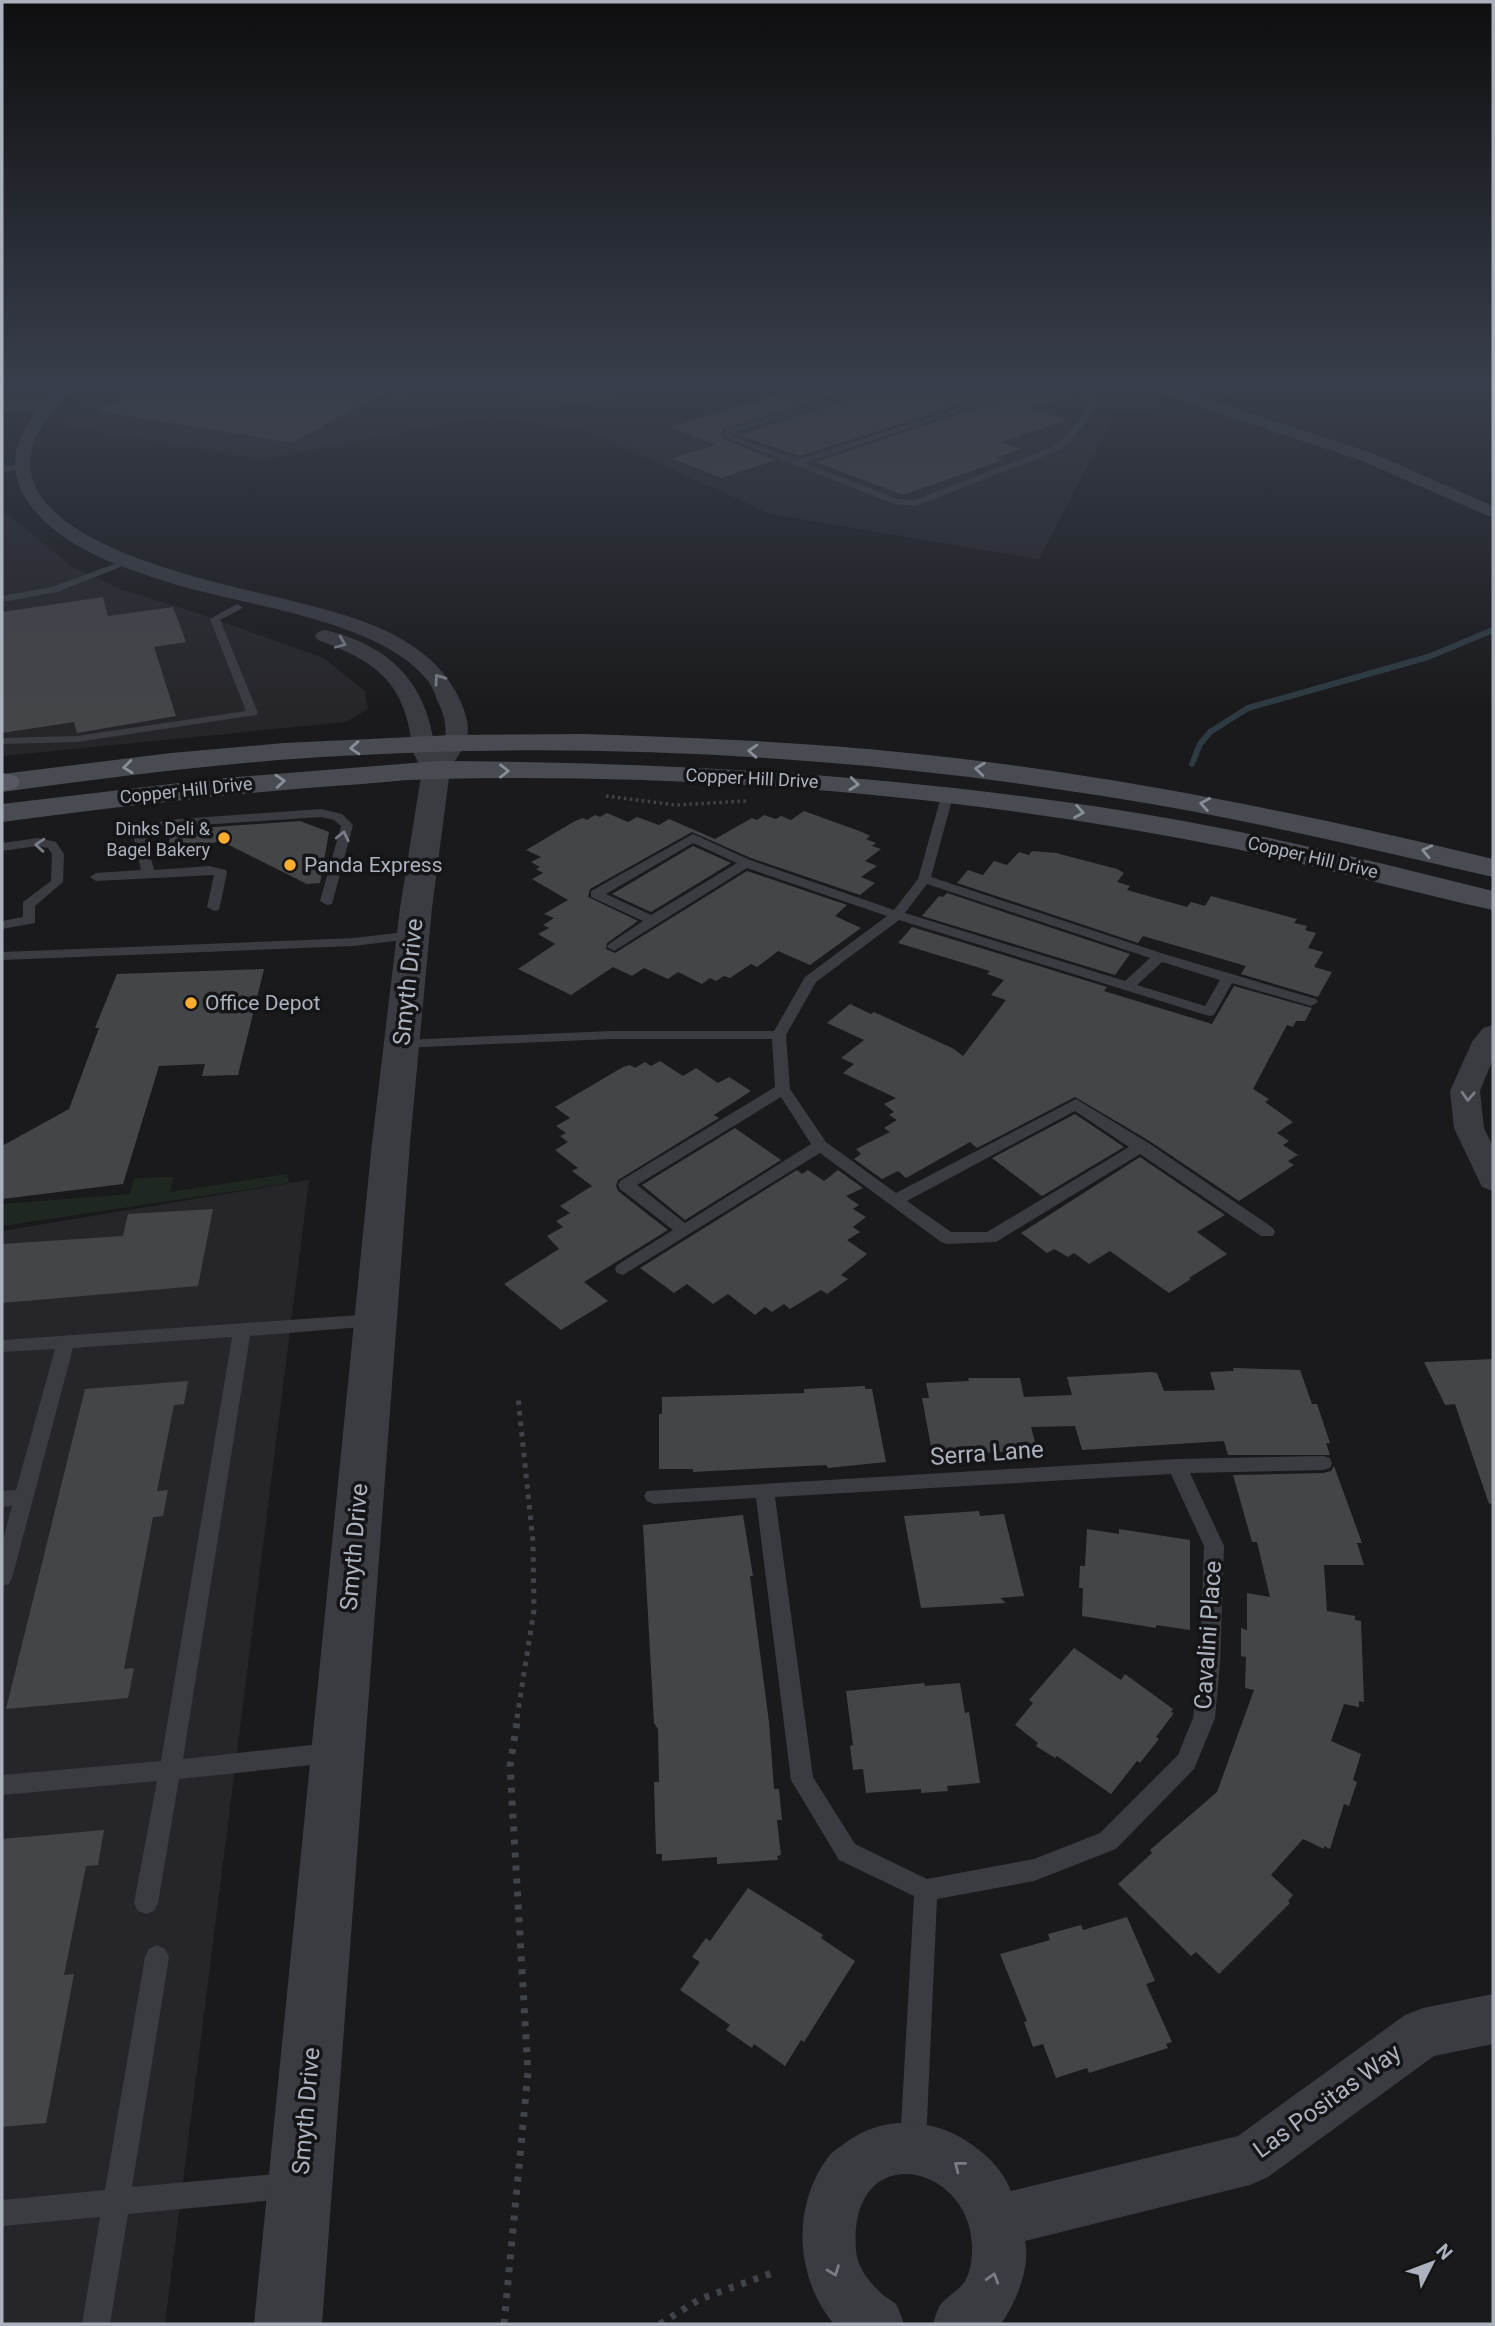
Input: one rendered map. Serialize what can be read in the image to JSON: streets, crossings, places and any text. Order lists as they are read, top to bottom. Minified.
{"streets":{"main road":["Copper Hill Drive"],"street":["Smyth Drive","Las Positas Way"],"lane":["Serra Lane","Cavalini Place"]},"crossings":[["Copper Hill Drive","Smyth Drive"],["Serra Lane","Cavalini Place"]],"places":["Dinks Deli & Bagel Bakery","Panda Express","Office Depot"],"north":"top right"}
